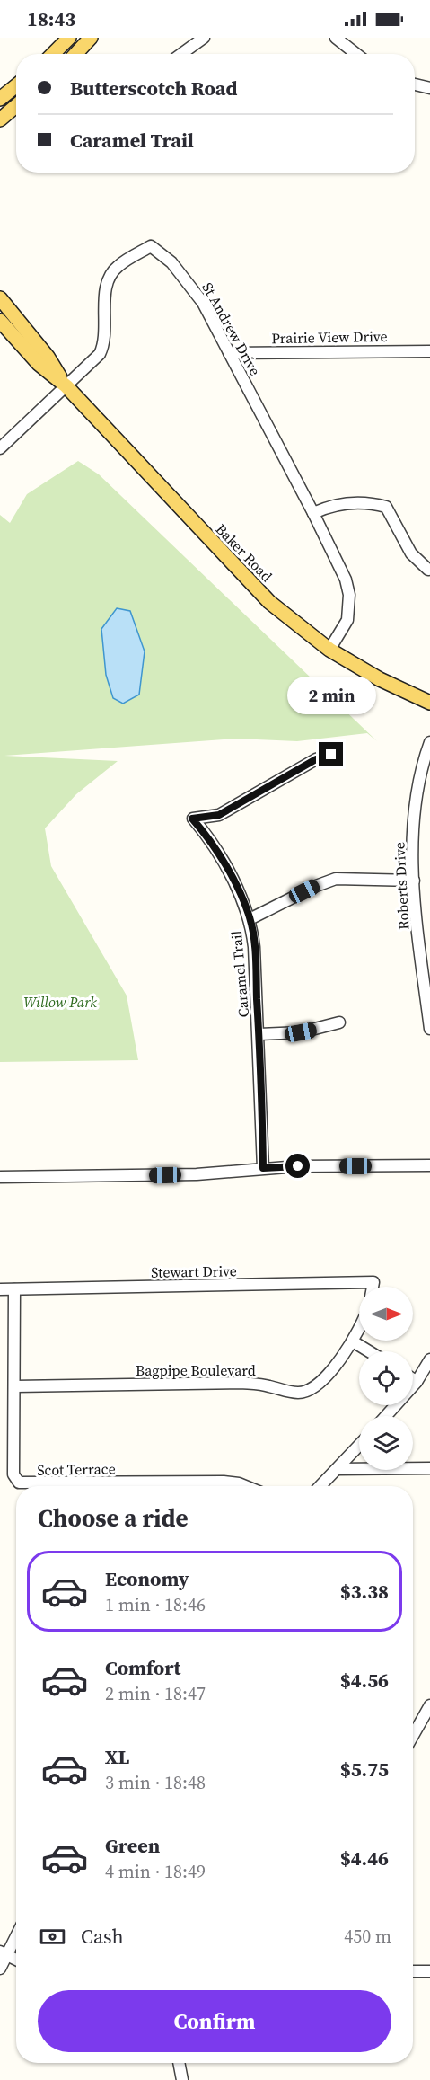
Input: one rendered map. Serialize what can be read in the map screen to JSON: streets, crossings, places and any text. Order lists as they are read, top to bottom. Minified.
{"streets":{"main road":["Baker Road"],"street":["St Andrew Drive","Prairie View Drive","Roberts Drive","Caramel Trail","Stewart Drive","Bagpipe Boulevard","Scot Terrace"]},"crossings":[["St Andrew Drive","Prairie View Drive"],["St Andrew Drive","Baker Road"],["Stewart Drive","Scot Terrace"],["Bagpipe Boulevard","Scot Terrace"]],"parks":["Willow Park"],"north":"right","page":{"status":"18:43","banner":["Butterscotch Road","Caramel Trail"],"bubble":"2 min","heading":"Choose a ride","list":[{"name":"Economy","note":"1 min · 18:46","value":"$3.38"},{"name":"Comfort","note":"2 min · 18:47","value":"$4.56"},{"name":"XL","note":"3 min · 18:48","value":"$5.75"},{"name":"Green","note":"4 min · 18:49","value":"$4.46"}],"pay":["Cash","450 m"],"buttons":"Confirm"}}
